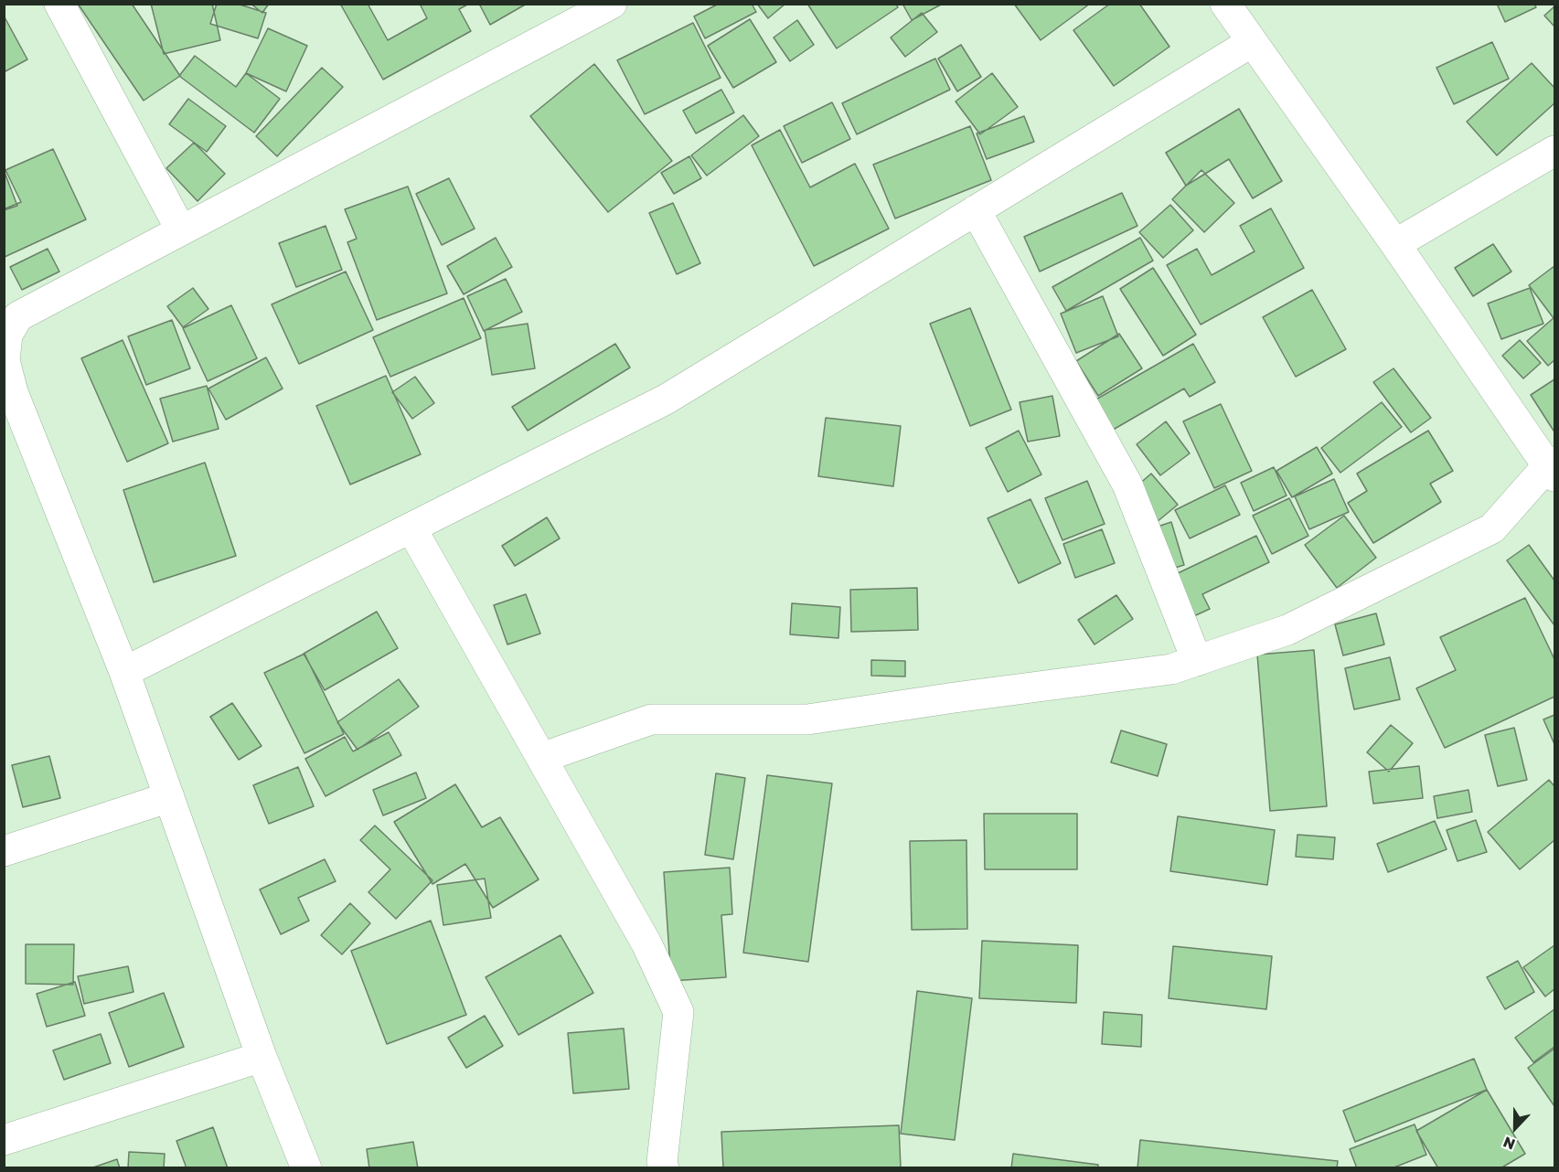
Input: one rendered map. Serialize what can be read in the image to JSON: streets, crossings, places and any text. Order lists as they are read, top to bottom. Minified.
{"north":"bottom"}
